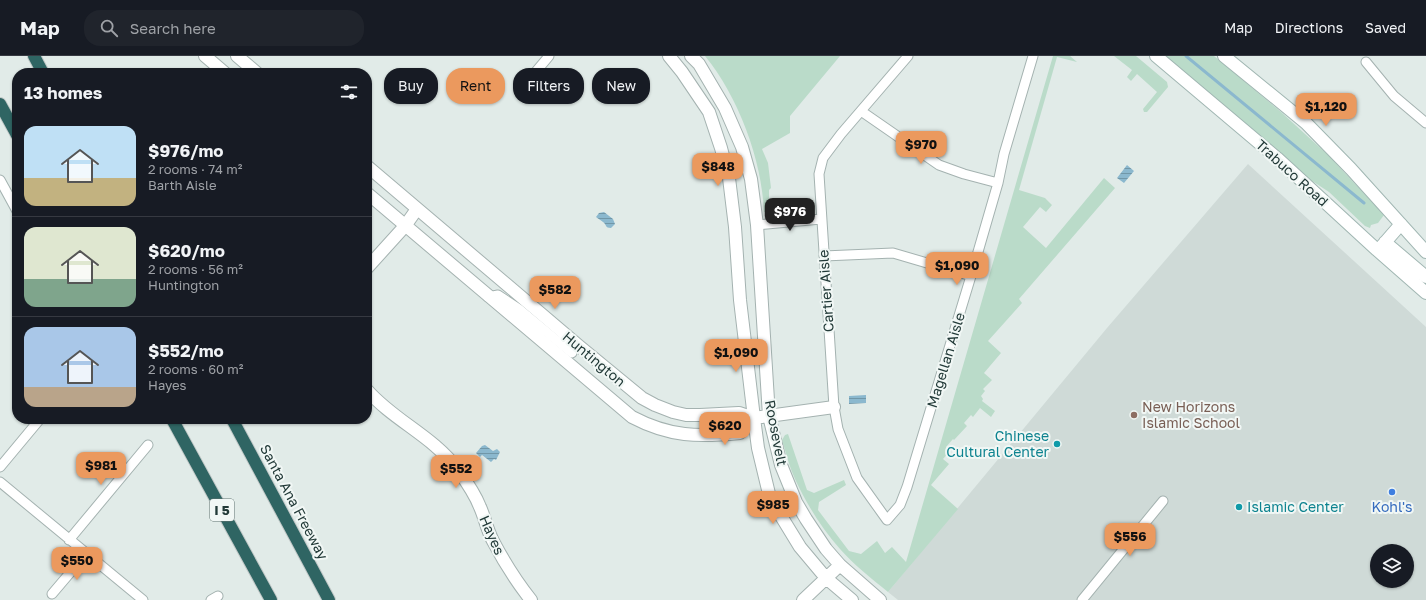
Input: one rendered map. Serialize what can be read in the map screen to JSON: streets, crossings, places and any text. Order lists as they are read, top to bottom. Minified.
{"streets":{"highway":["Santa Ana Freeway","I 5"],"street":["Trabuco Road","Cartier Aisle","Huntington","Magellan Aisle","Roosevelt","Hayes"]},"crossings":[["Cartier Aisle","Huntington"],["Cartier Aisle","Magellan Aisle"],["Huntington","Roosevelt"]],"places":["New Horizons Islamic School","Chinese Cultural Center","Kohl's","Islamic Center"],"page":{"header":"Map","search":"Search here","nav":["Map","Directions","Saved"],"chip":["Buy","Rent","Filters","New"],"heading":"13 homes","price":["$1,120","$970","$848","$976","$1,090","$582","$1,090","$620","$981","$552","$985","$556","$550"],"list":[{"name":"$976/mo","note":"2 rooms · 74 m² · Barth Aisle"},{"name":"$620/mo","note":"2 rooms · 56 m² · Huntington"},{"name":"$552/mo","note":"2 rooms · 60 m² · Hayes"}]}}
